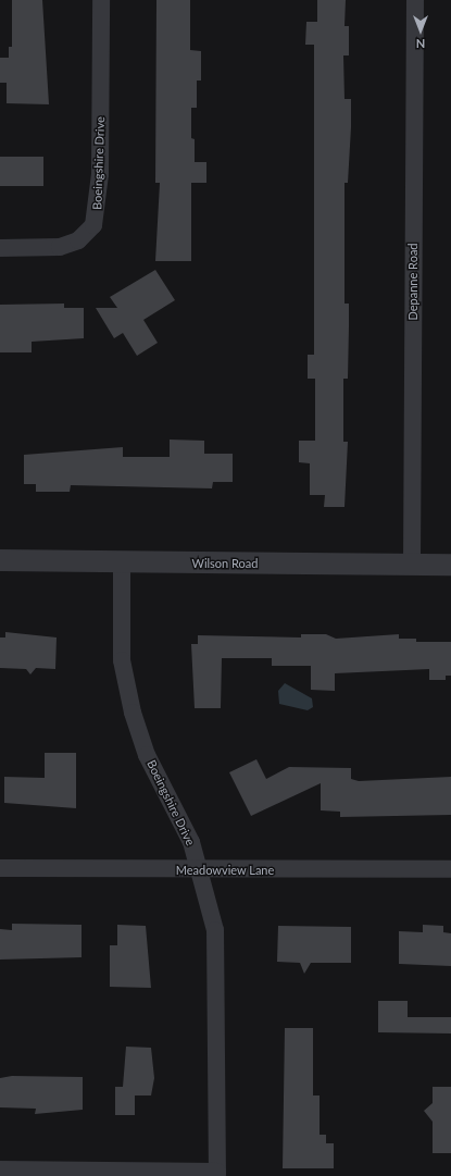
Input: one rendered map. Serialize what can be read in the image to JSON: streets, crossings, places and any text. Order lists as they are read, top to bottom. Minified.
{"streets":{"street":["Boeingshire Drive","Depanne Road","Wilson Road","Meadowview Lane"]},"crossings":[["Boeingshire Drive","Wilson Road"],["Boeingshire Drive","Meadowview Lane"],["Depanne Road","Wilson Road"]],"north":"bottom"}
